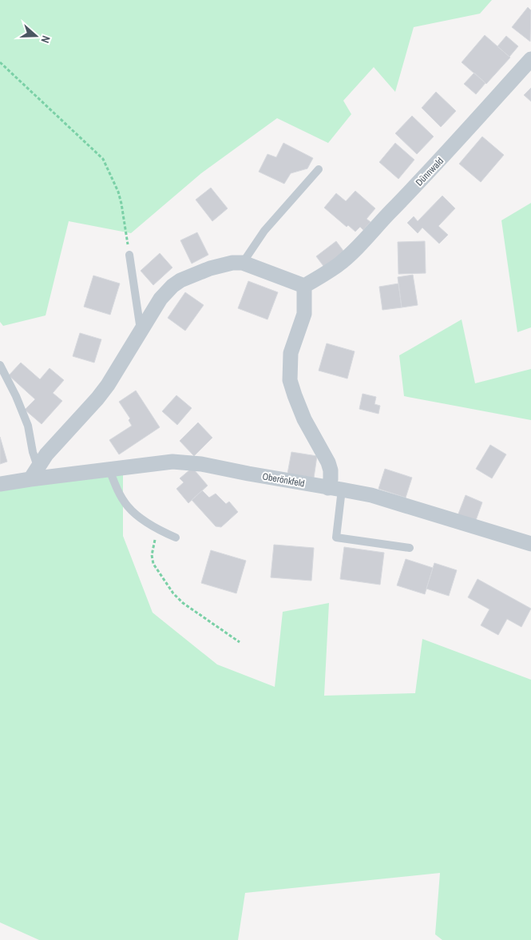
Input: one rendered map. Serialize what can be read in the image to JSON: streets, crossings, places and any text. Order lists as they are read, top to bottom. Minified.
{"streets":{"street":["Dünnwald","Oberönkfeld"]},"north":"right"}
